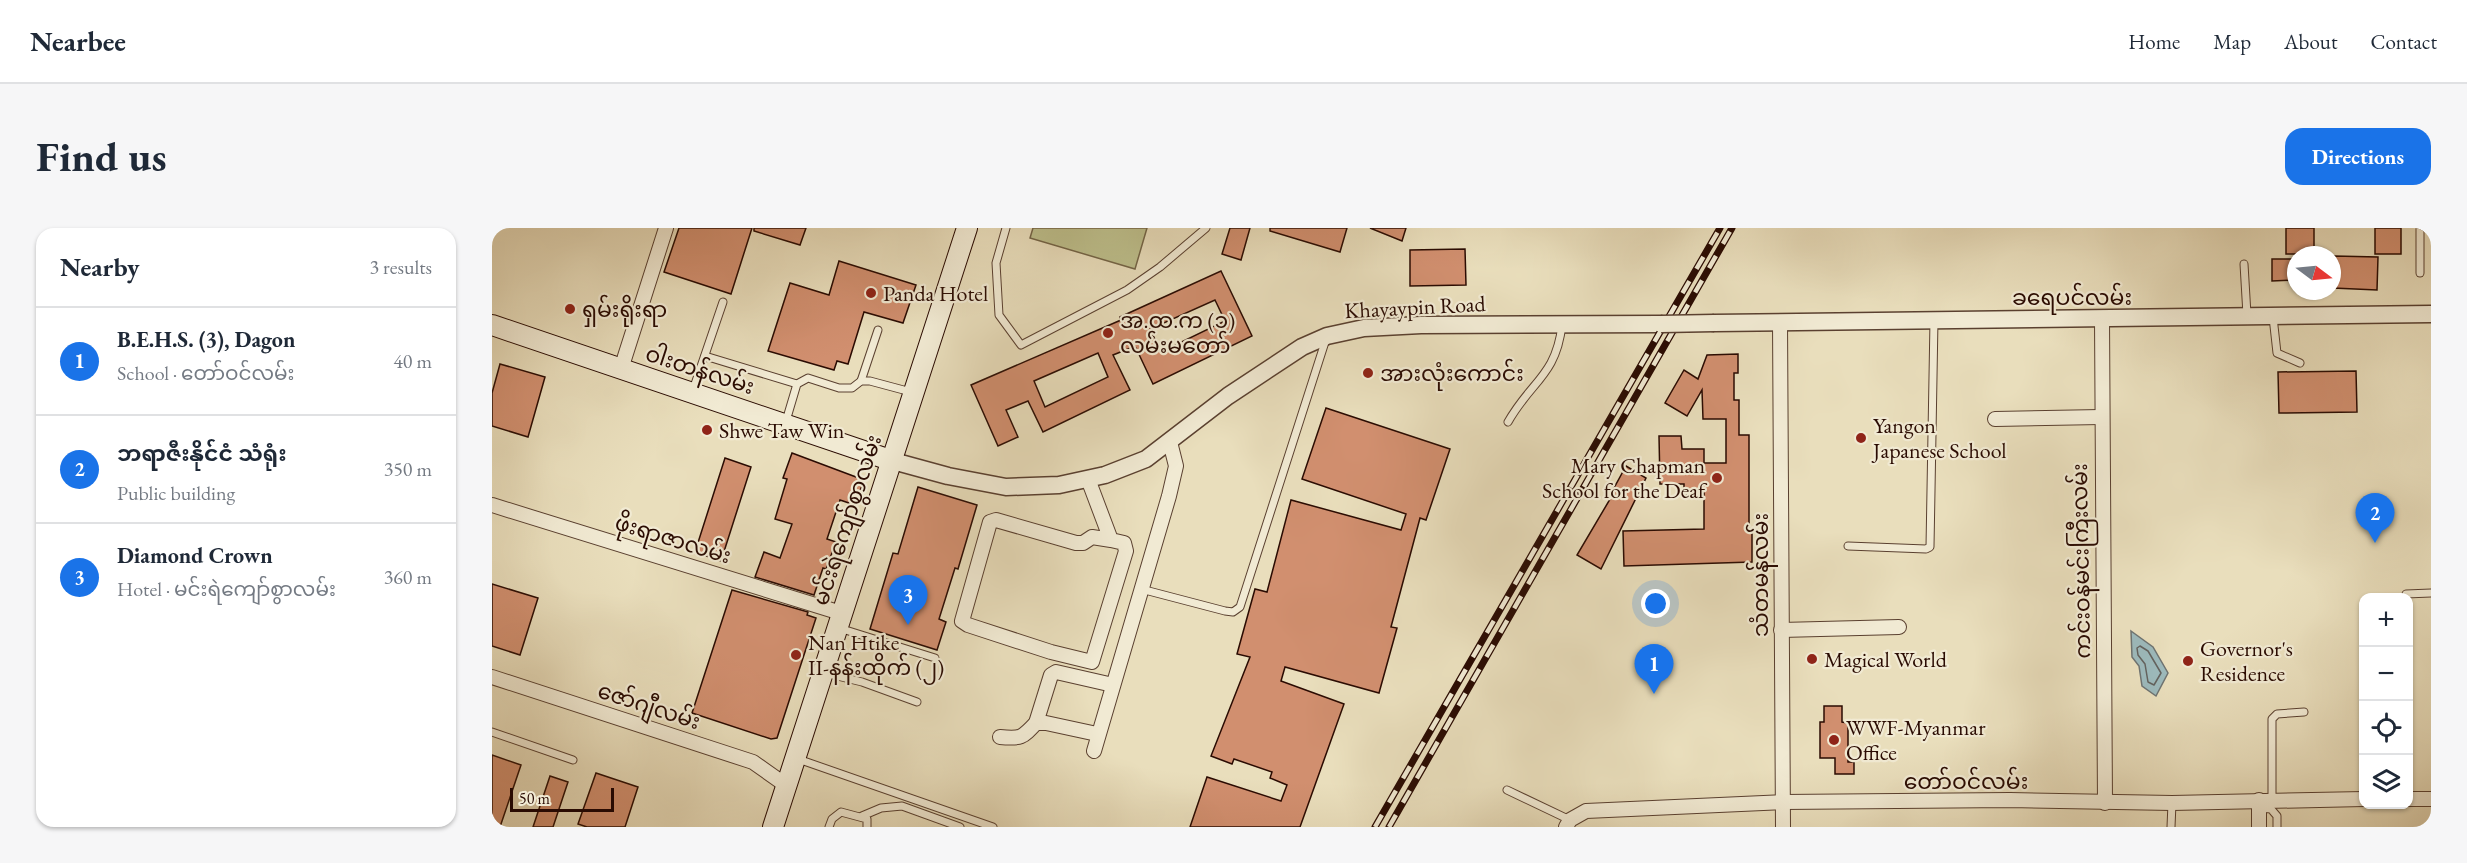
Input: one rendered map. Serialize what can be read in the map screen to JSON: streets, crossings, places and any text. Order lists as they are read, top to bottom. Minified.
{"streets":{"main road":["ဝါးတန်လမ်း","မင်းရဲကျော်စွာလမ်း"],"street":["ခရေပင်လမ်း","Khayaypin Road","ဖိုးရာဇာလမ်း","ကင်းဝန်မင်းကြီးလမ်း","သံတမန်လမ်း","ဇော်ဂျီလမ်း","တော်ဝင်လမ်း"]},"crossings":[["ခရေပင်လမ်း","Khayaypin Road"],["ခရေပင်လမ်း","ကင်းဝန်မင်းကြီးလမ်း"],["ခရေပင်လမ်း","သံတမန်လမ်း"],["Khayaypin Road","ဝါးတန်လမ်း"],["Khayaypin Road","မင်းရဲကျော်စွာလမ်း"],["ဝါးတန်လမ်း","မင်းရဲကျော်စွာလမ်း"],["မင်းရဲကျော်စွာလမ်း","ဖိုးရာဇာလမ်း"],["မင်းရဲကျော်စွာလမ်း","ဇော်ဂျီလမ်း"],["ကင်းဝန်မင်းကြီးလမ်း","တော်ဝင်လမ်း"],["သံတမန်လမ်း","တော်ဝင်လမ်း"]],"places":["Panda Hotel","ရှမ်းရိုးရာ","အ.ထ.က (၁) လမ်းမတော်","အားလုံးကောင်း","Shwe Taw Win","Yangon Japanese School","Mary Chapman School for the Deaf","Nan Htike II-နန်းထိုက် (၂)","Magical World","Governor's Residence","WWF-Myanmar Office"],"scale_bar":"50 m","north":"right","page":{"header":"Nearbee","nav":["Home","Map","About","Contact"],"buttons":"Directions","title":"Find us","heading":["Nearby","3 results"],"list":[{"mark":"1","name":"B.E.H.S. (3), Dagon","note":"School · တော်ဝင်လမ်း","value":"40 m"},{"mark":"2","name":"ဘရာဇီးနိုင်ငံ သံရုံး","note":"Public building","value":"350 m"},{"mark":"3","name":"Diamond Crown","note":"Hotel · မင်းရဲကျော်စွာလမ်း","value":"360 m"}],"pins":["2","3","1"],"map_buttons":["+","−"],"scale":"50 m"}}
